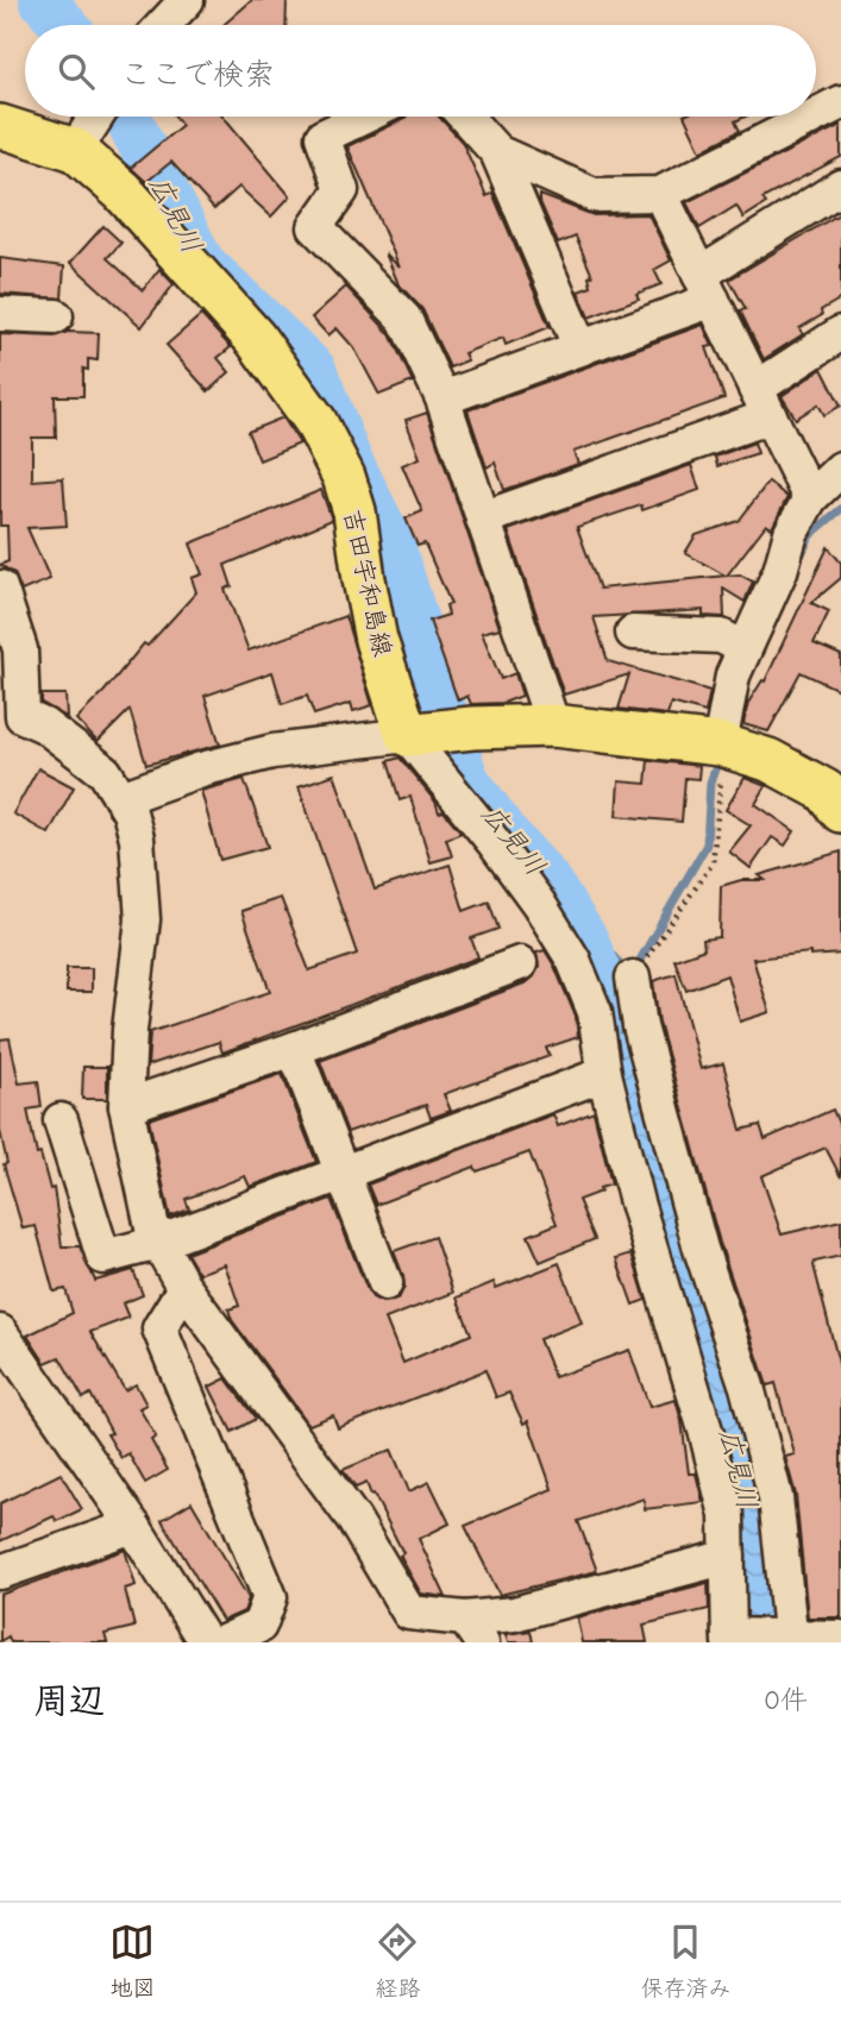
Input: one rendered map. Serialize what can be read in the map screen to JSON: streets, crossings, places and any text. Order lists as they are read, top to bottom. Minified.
{"streets":{"main road":["吉田宇和島線"]},"water":["広見川"],"page":{"search":"ここで検索","heading":["周辺","0件"],"nav":["地図","経路","保存済み"]}}
